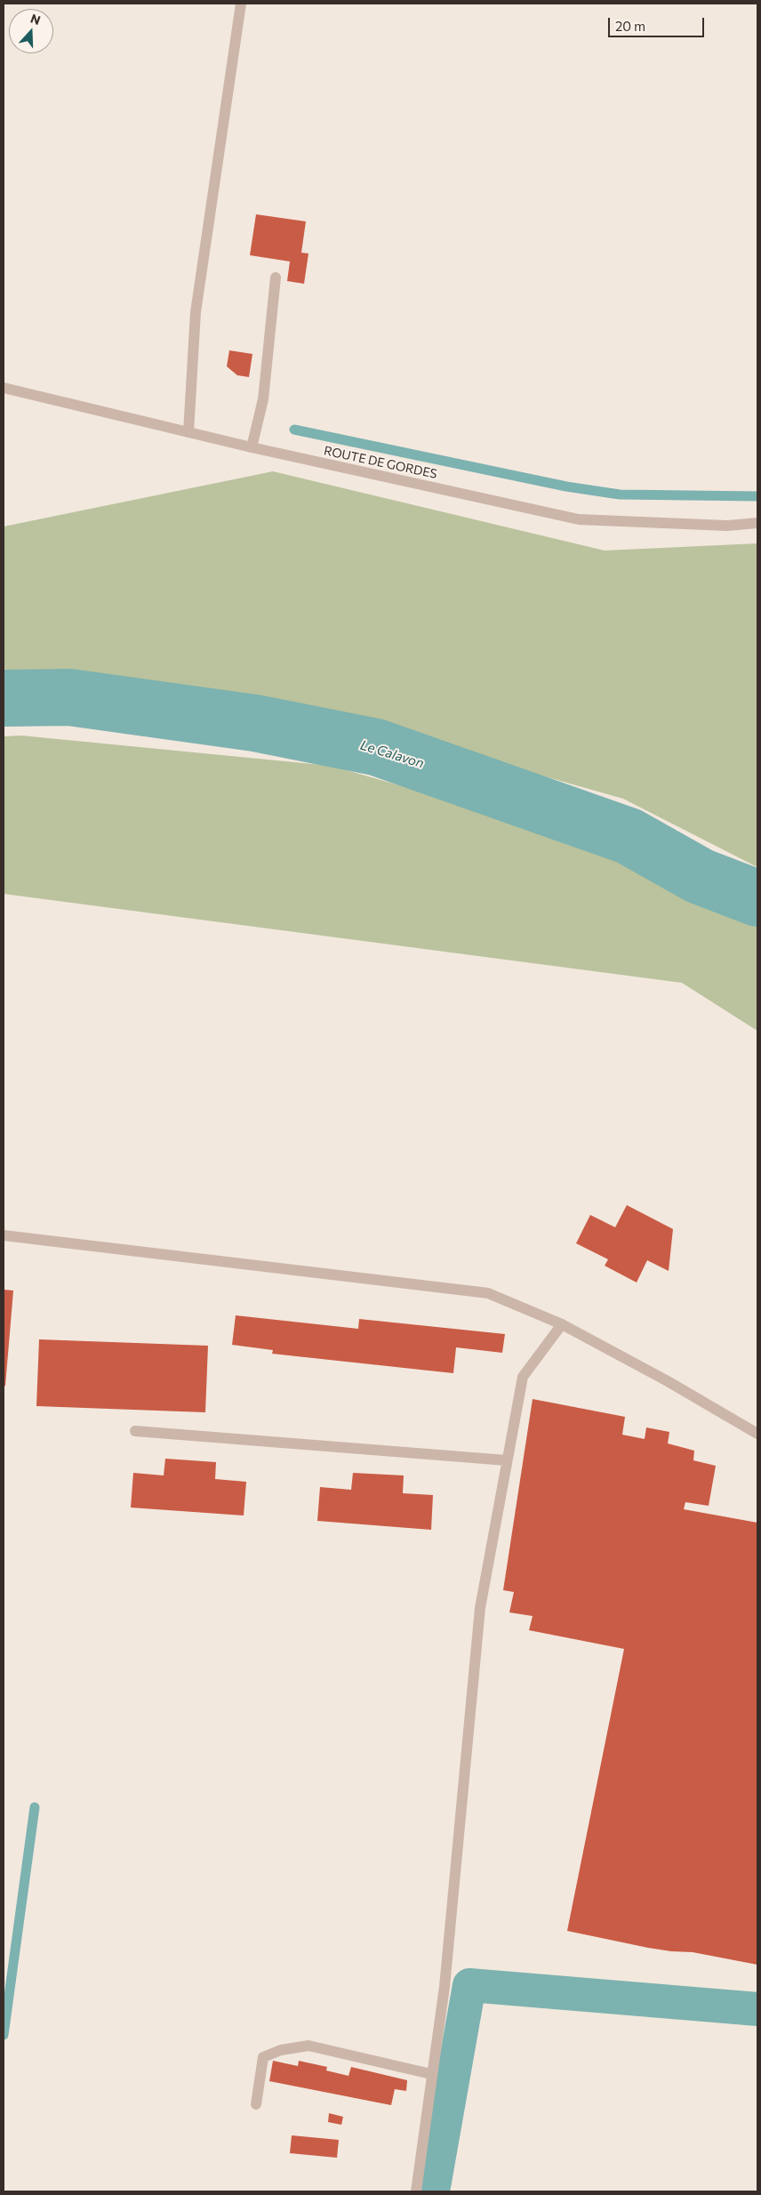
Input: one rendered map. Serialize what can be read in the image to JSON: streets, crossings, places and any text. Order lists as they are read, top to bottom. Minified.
{"streets":{"street":["ROUTE DE GORDES"]},"water":["Le Calavon"],"scale_bar":"20 m","north":"top"}
